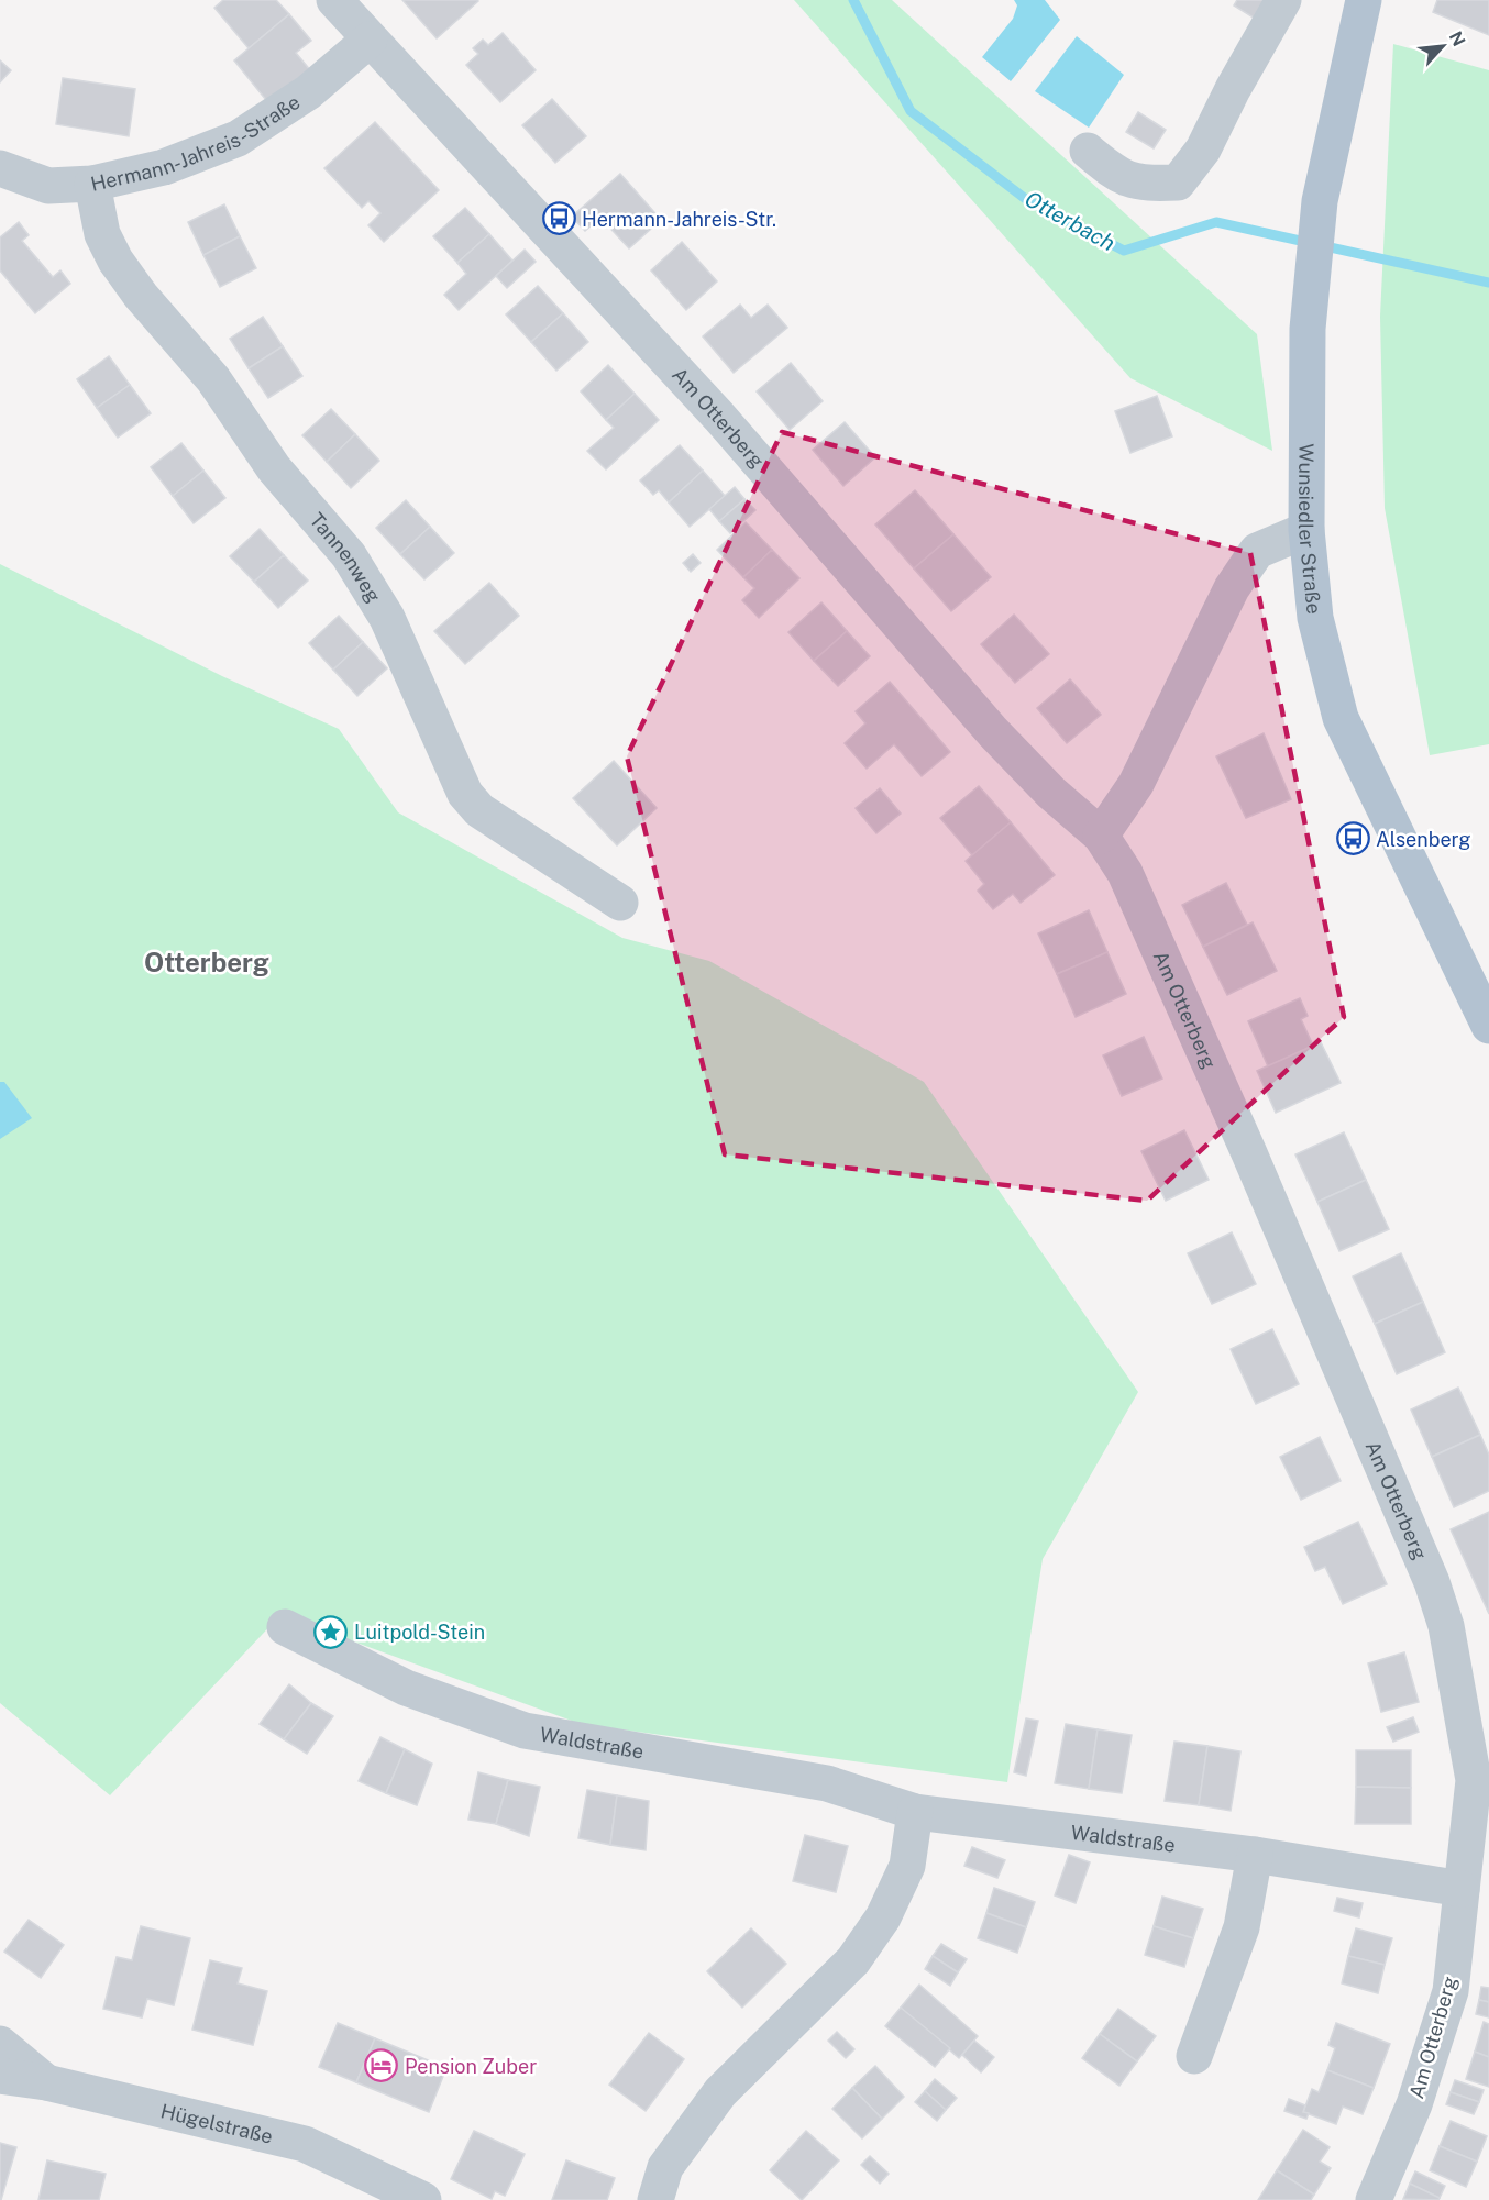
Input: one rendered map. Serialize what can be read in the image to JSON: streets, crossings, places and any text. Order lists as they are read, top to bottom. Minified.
{"streets":{"main road":["Wunsiedler Straße"],"street":["Hermann-Jahreis-Straße","Am Otterberg","Tannenweg","Waldstraße","Hügelstraße"]},"crossings":[["Hermann-Jahreis-Straße","Am Otterberg"],["Hermann-Jahreis-Straße","Tannenweg"],["Am Otterberg","Waldstraße"]],"districts":["Otterberg"],"water":["Otterbach"],"places":{"bus stop":["Hermann-Jahreis-Str.","Alsenberg"],"place":["Luitpold-Stein"],"hotel":["Pension Zuber"]},"north":"top right"}
